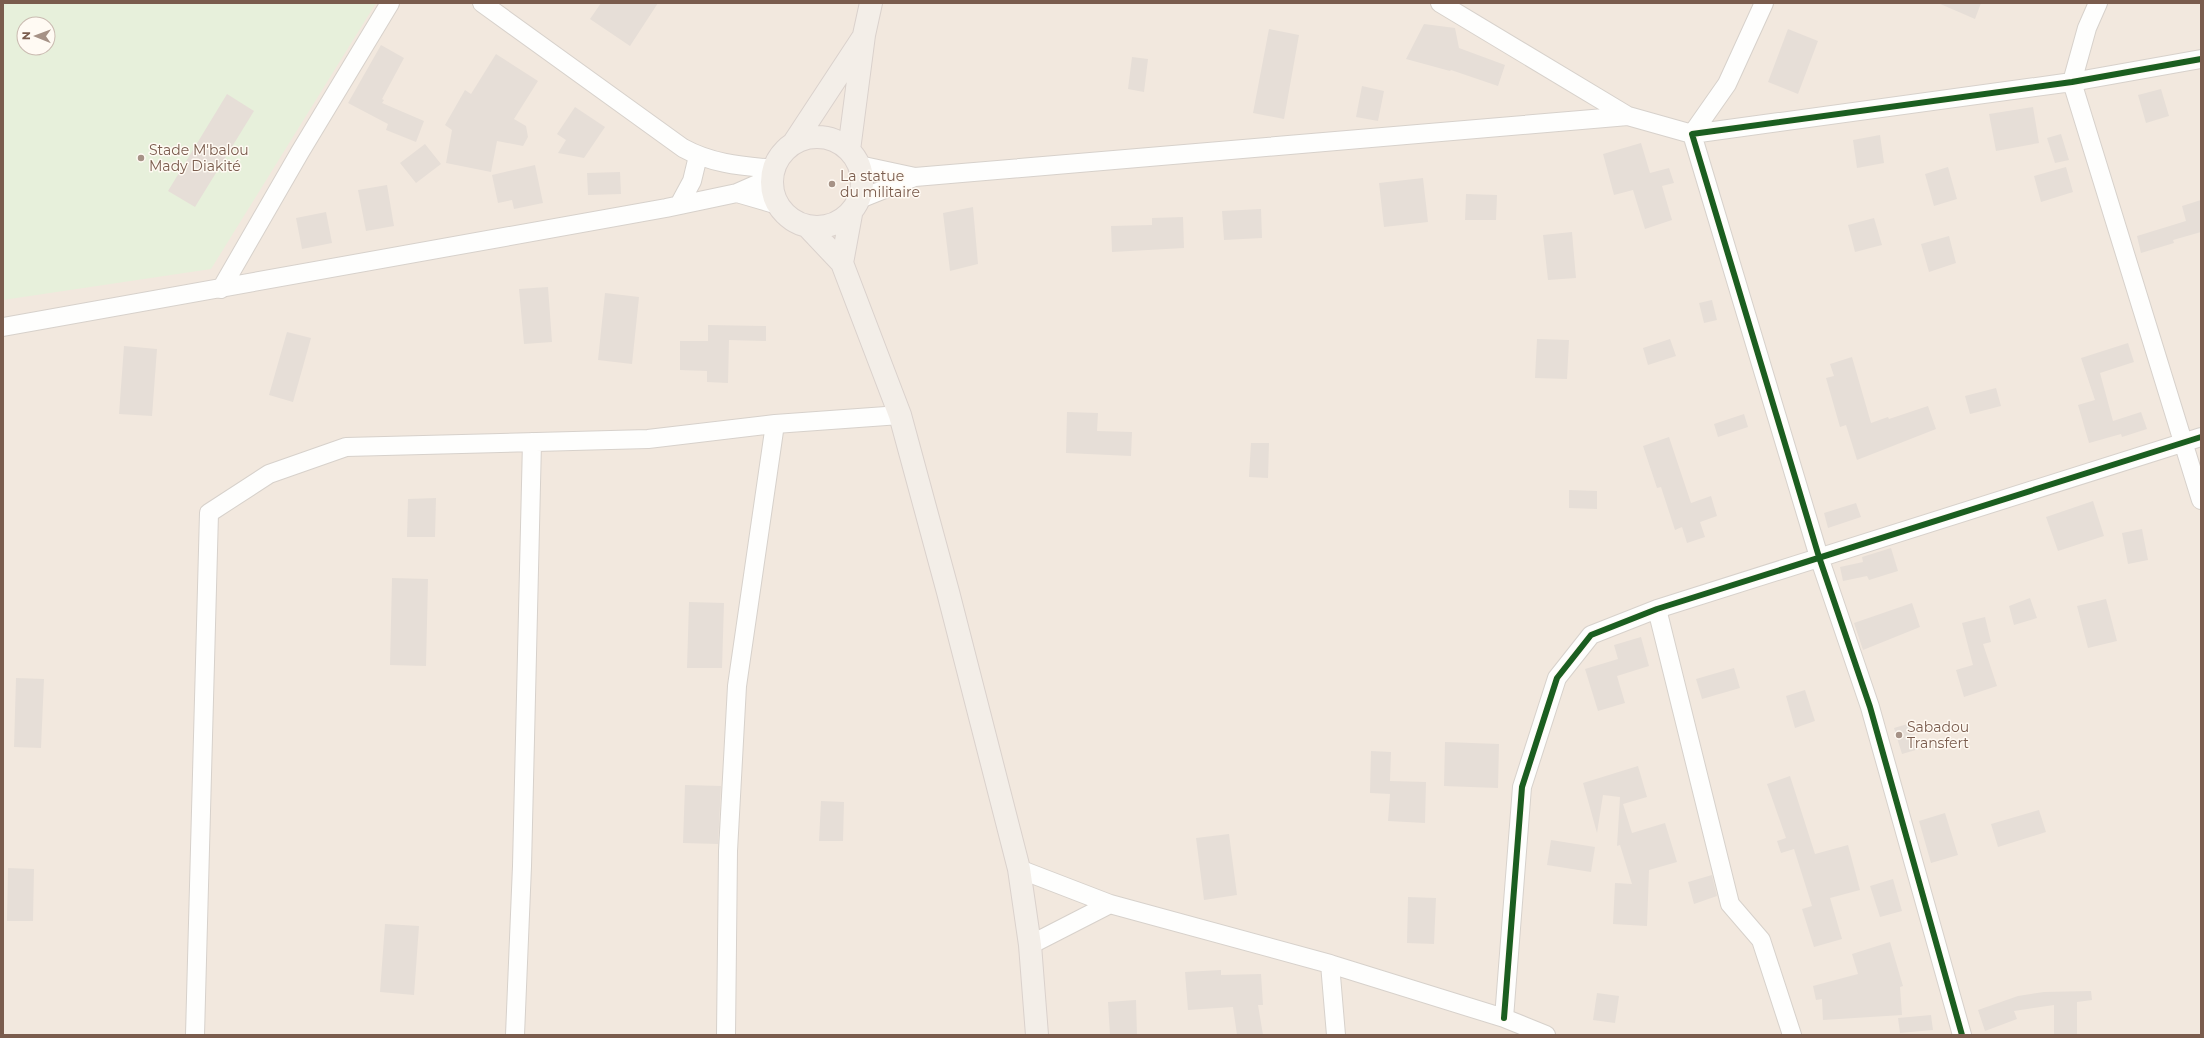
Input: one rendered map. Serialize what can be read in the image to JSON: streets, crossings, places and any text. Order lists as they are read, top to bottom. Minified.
{"places":["Stade M'balou Mady Diakité","La statue du militaire","Sabadou Transfert"],"north":"left"}
